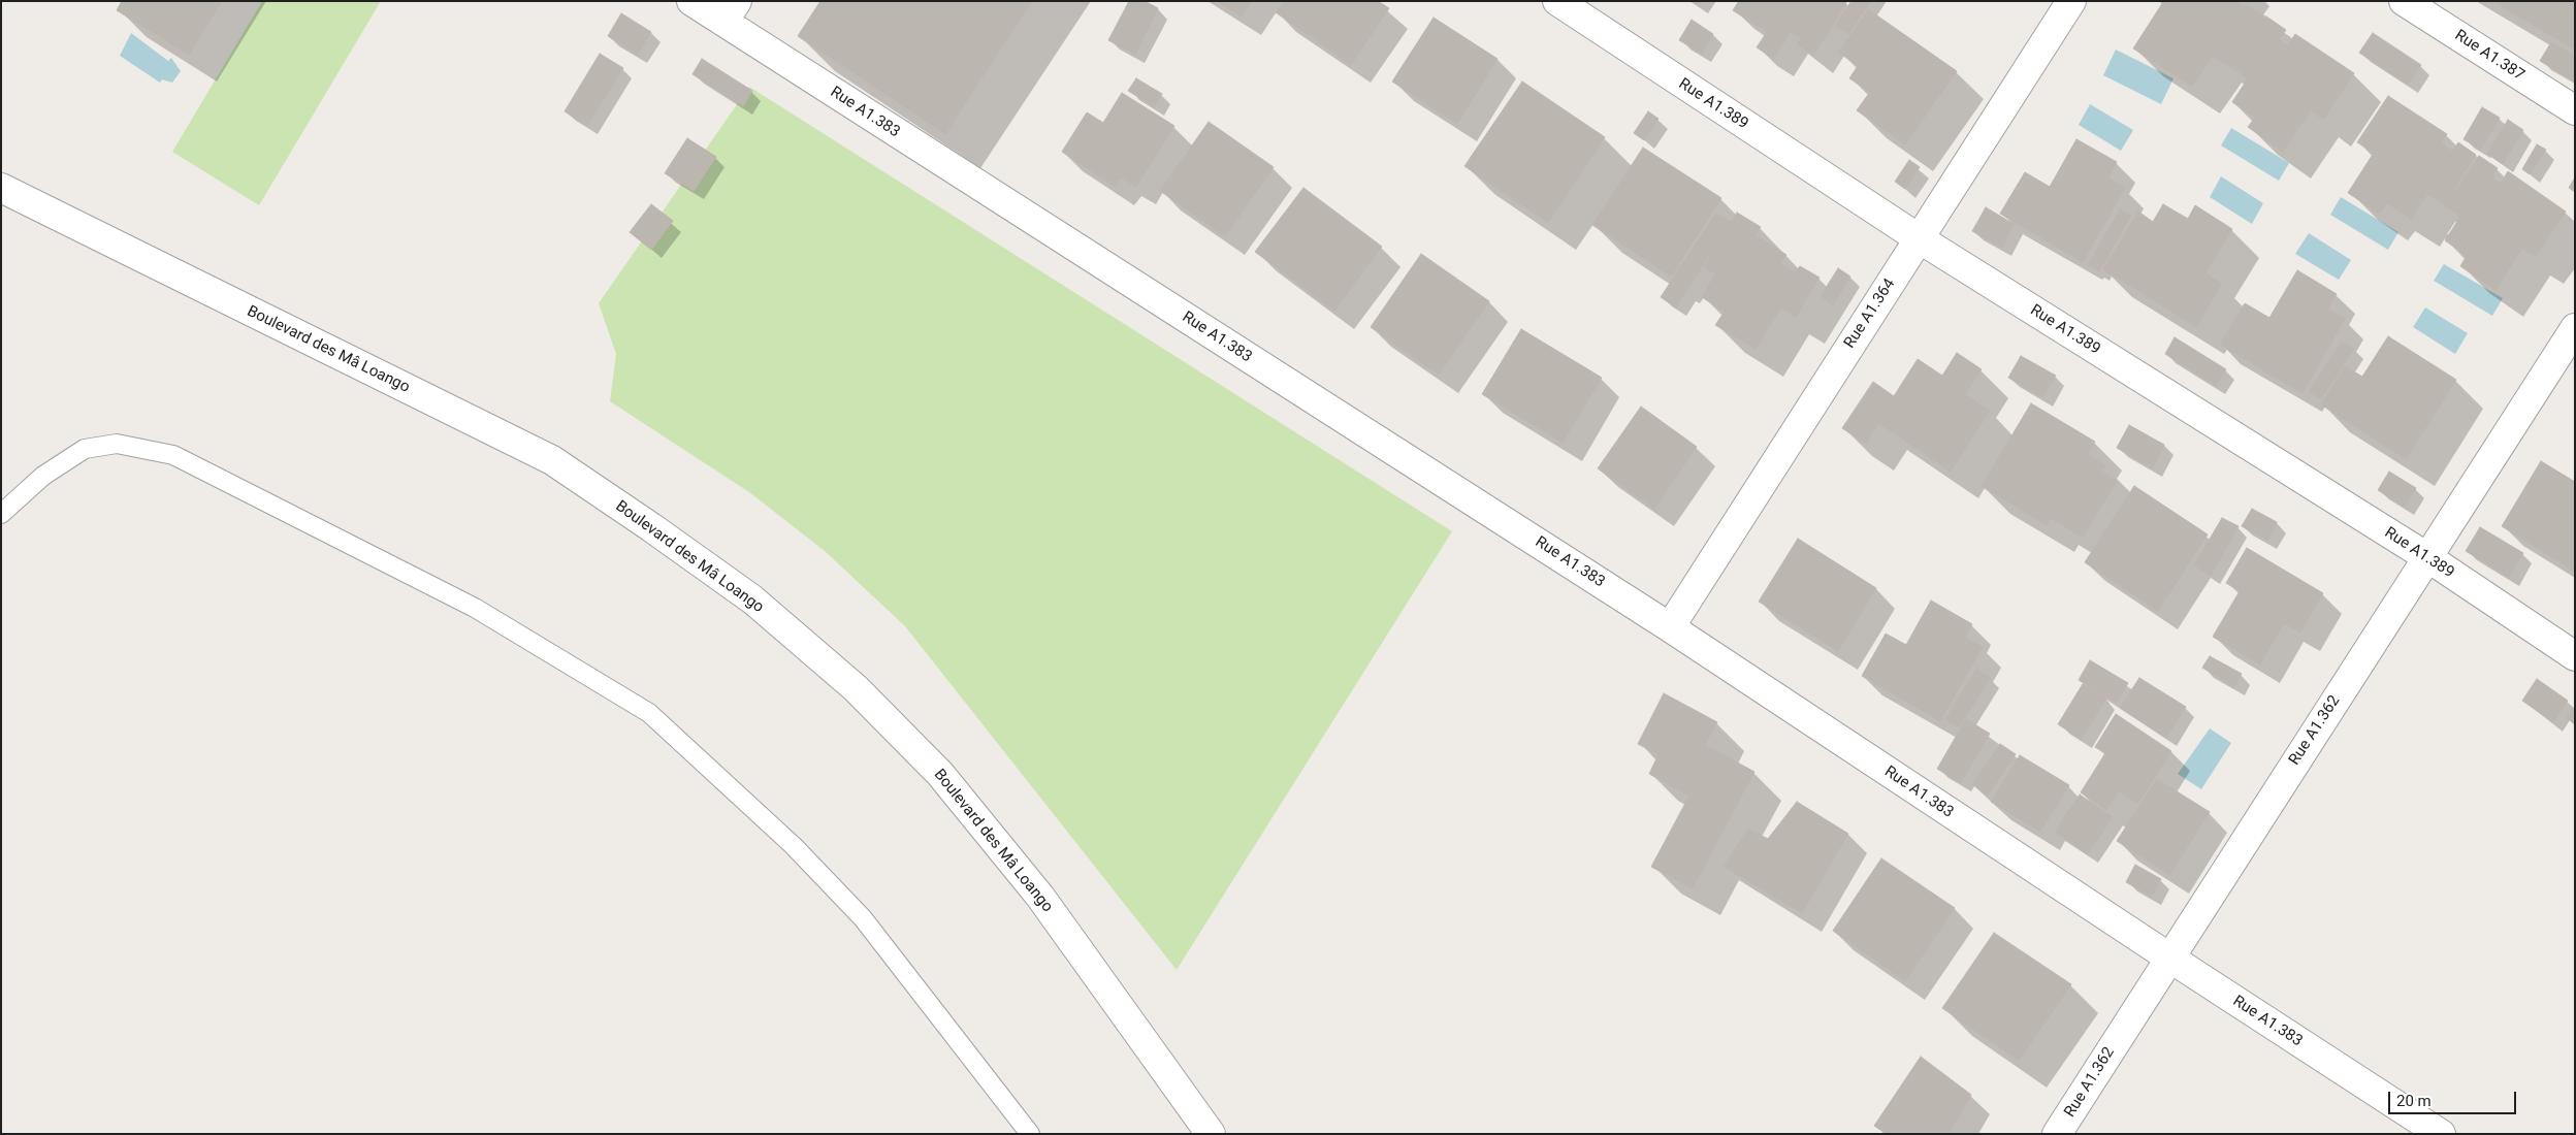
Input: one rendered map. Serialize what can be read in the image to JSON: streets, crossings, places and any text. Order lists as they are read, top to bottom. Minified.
{"streets":{"street":["Rue A1.387","Rue A1.389","Rue A1.383","Rue A1.364","Boulevard des Mâ Loango","Rue A1.362"]},"crossings":[["Rue A1.389","Rue A1.364"],["Rue A1.389","Rue A1.362"],["Rue A1.383","Rue A1.364"],["Rue A1.383","Rue A1.362"]],"scale_bar":"20 m"}
